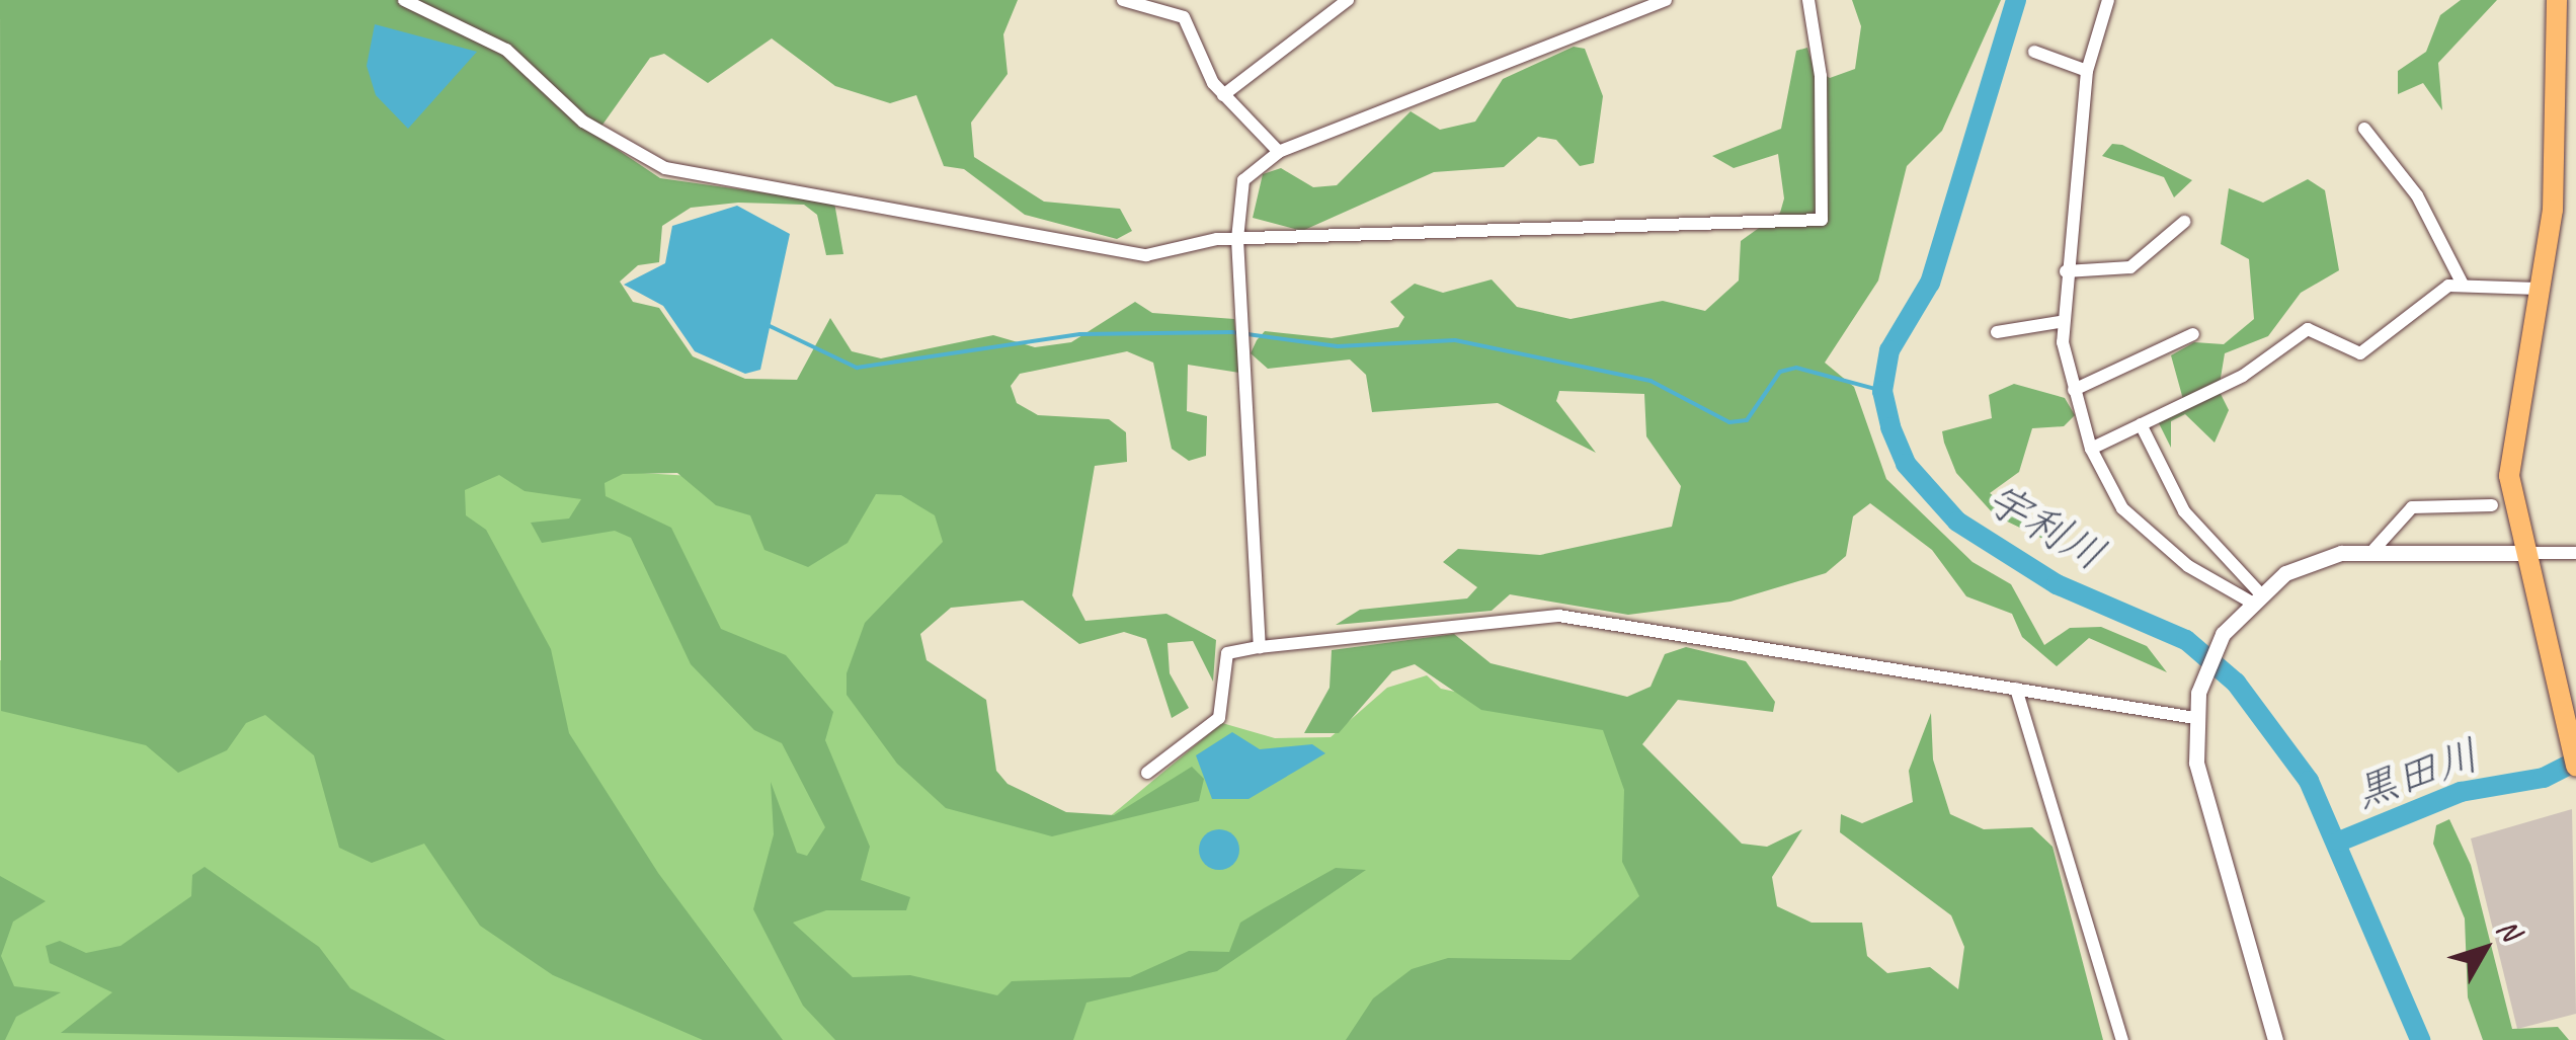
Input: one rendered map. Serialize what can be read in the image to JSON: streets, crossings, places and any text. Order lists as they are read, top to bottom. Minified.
{"water":["宇利川","黒田川"],"north":"top right"}
